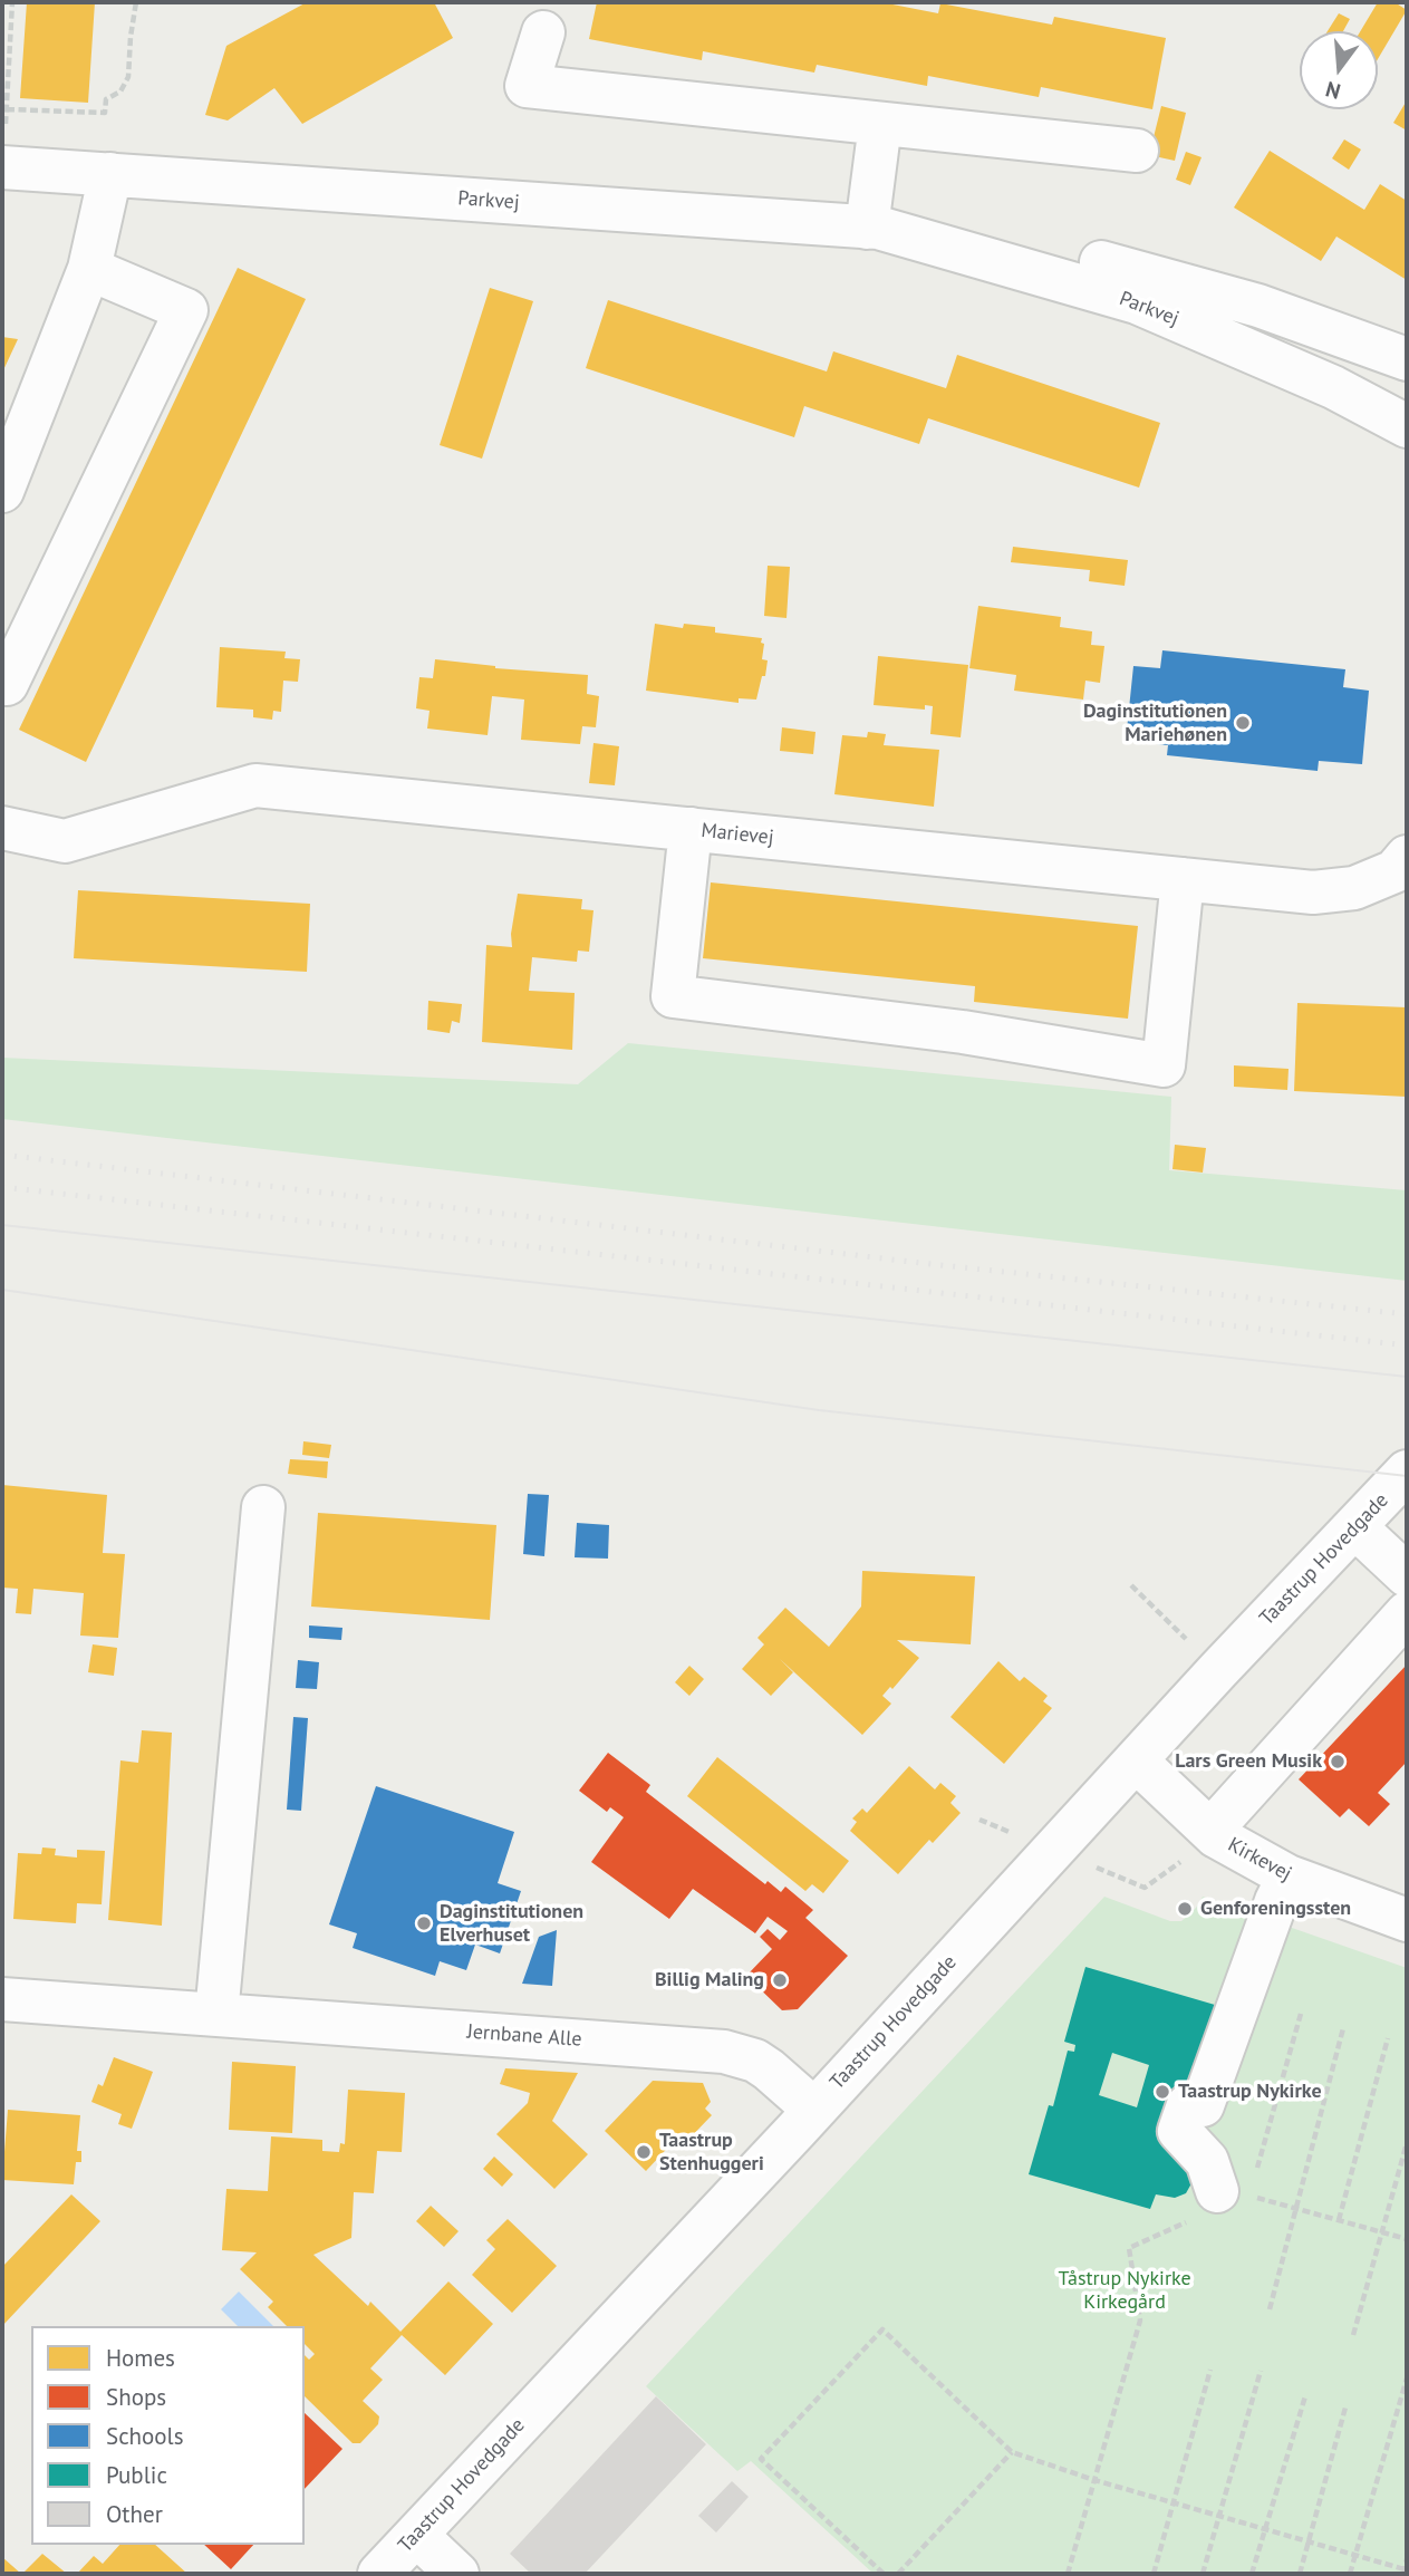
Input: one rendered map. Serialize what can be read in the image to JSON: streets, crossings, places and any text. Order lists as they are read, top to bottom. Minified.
{"streets":{"street":["Parkvej","Marievej","Taastrup Hovedgade","Kirkevej","Jernbane Alle"]},"crossings":[["Taastrup Hovedgade","Kirkevej"],["Taastrup Hovedgade","Jernbane Alle"]],"parks":["Tåstrup Nykirke Kirkegård"],"places":["Daginstitutionen Mariehønen","Lars Green Musik","Genforeningssten","Daginstitutionen Elverhuset","Billig Maling","Taastrup Nykirke","Taastrup Stenhuggeri"],"legend":["Homes","Shops","Schools","Public","Other"],"north":"bottom"}
